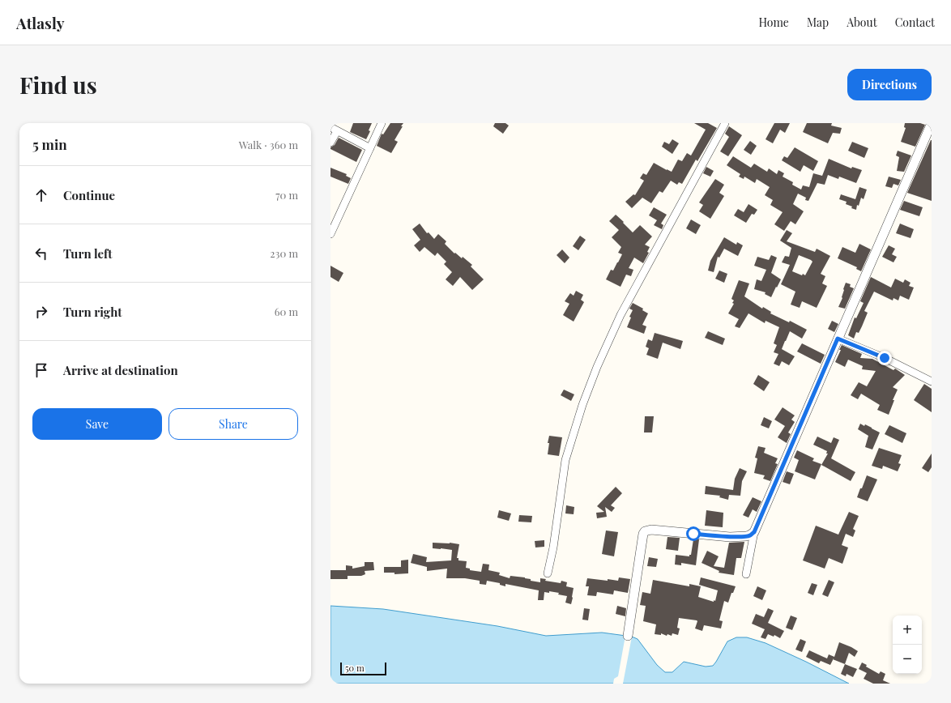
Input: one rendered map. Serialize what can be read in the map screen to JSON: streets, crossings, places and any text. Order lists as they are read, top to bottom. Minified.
{"scale_bar":"50 m","page":{"header":"Atlasly","nav":["Home","Map","About","Contact"],"buttons":["Directions",["Save","Share"]],"title":"Find us","heading":["5 min","Walk · 360 m"],"list":[["Continue","70 m"],["Turn left","230 m"],["Turn right","60 m"],"Arrive at destination"],"map_buttons":["+","−"],"scale":"50 m"}}
